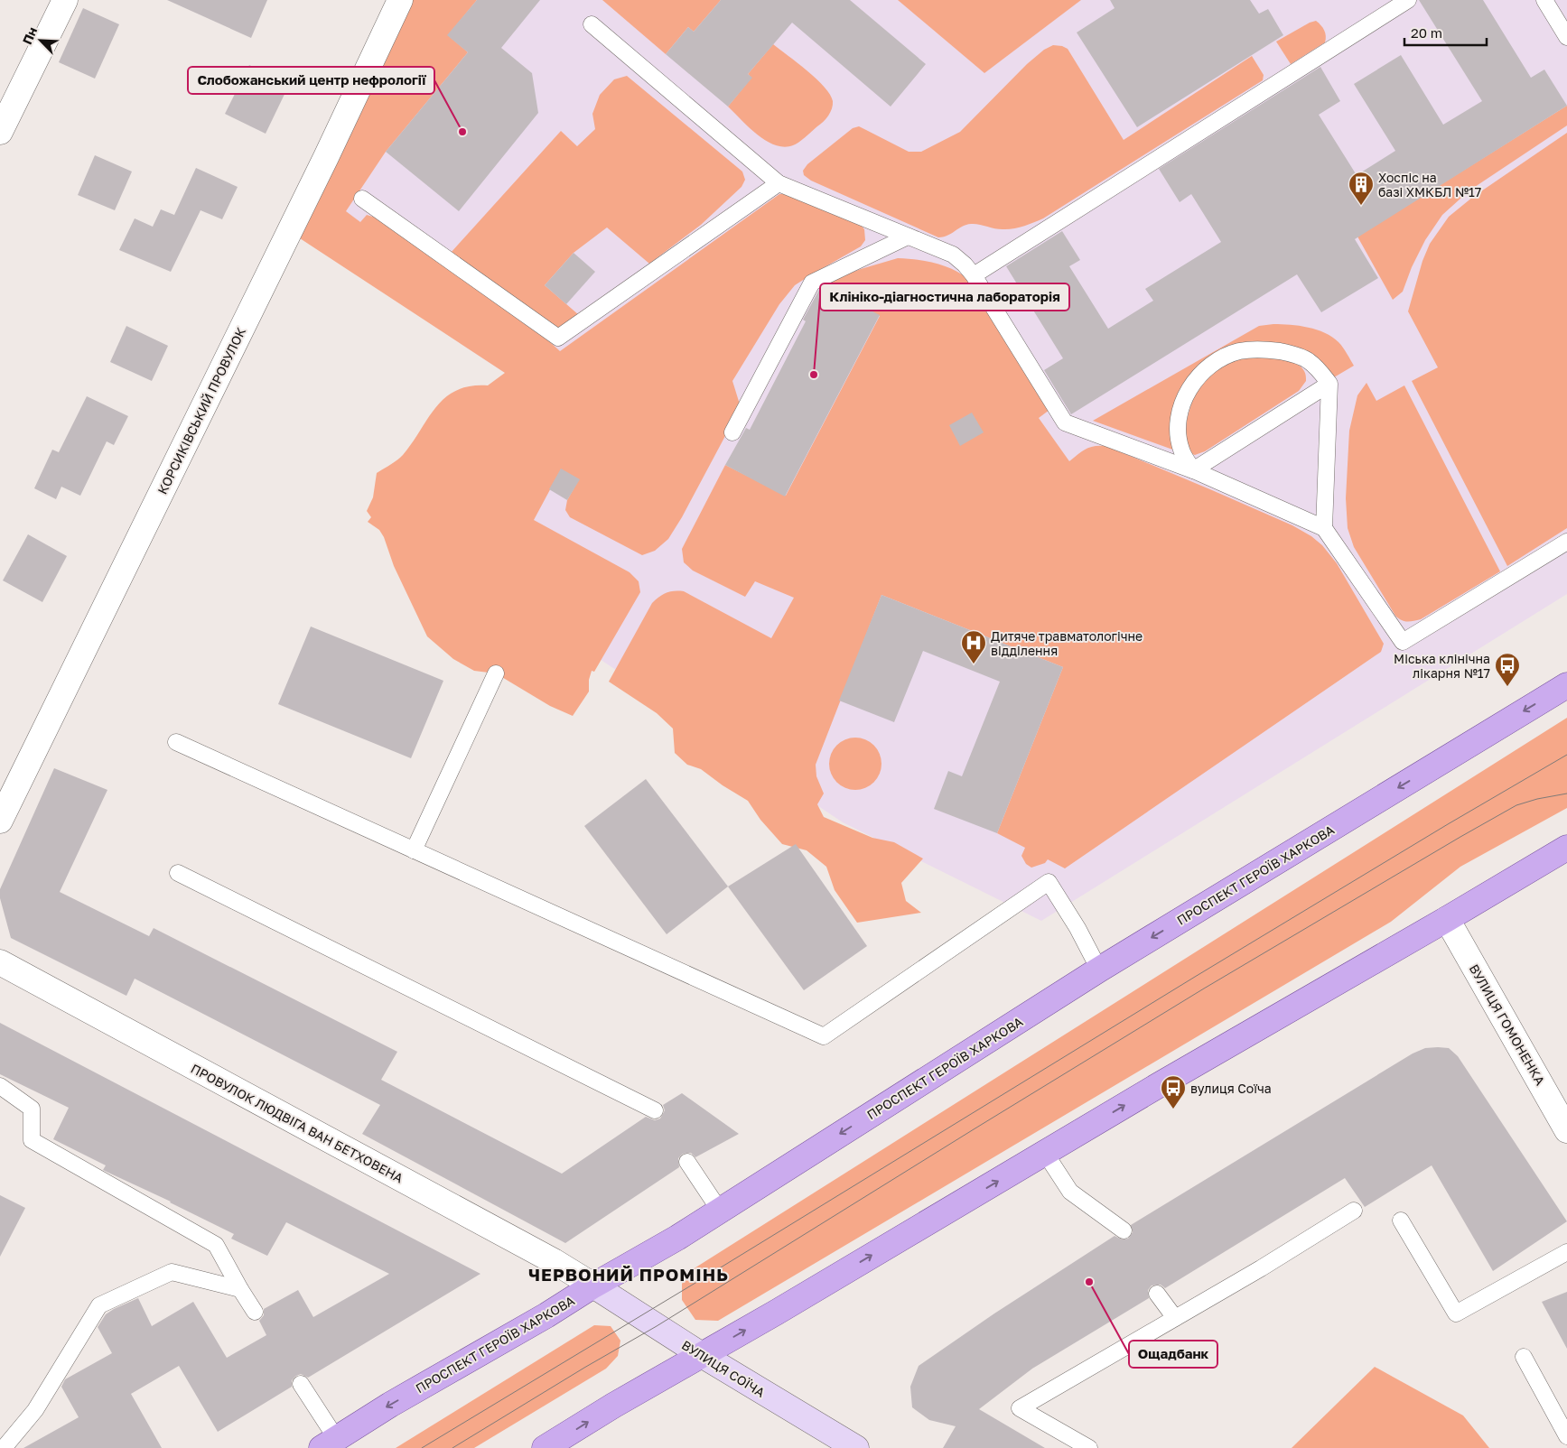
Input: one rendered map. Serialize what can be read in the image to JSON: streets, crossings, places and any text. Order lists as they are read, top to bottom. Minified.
{"streets":{"main road":["ПРОСПЕКТ ГЕРОЇВ ХАРКОВА"],"street":["КОРСИКІВСЬКИЙ ПРОВУЛОК","ВУЛИЦЯ ГОМОНЕНКА","ПРОВУЛОК ЛЮДВІГА ВАН БЕТХОВЕНА","ВУЛИЦЯ СОЇЧА"]},"crossings":[["ПРОСПЕКТ ГЕРОЇВ ХАРКОВА","ПРОВУЛОК ЛЮДВІГА ВАН БЕТХОВЕНА"],["ПРОСПЕКТ ГЕРОЇВ ХАРКОВА","ВУЛИЦЯ СОЇЧА"],["ПРОВУЛОК ЛЮДВІГА ВАН БЕТХОВЕНА","ВУЛИЦЯ СОЇЧА"]],"districts":["ЧЕРВОНИЙ ПРОМІНЬ"],"places":{"other":["Слобожанський центр нефрології","Клініко-діагностична лабораторія","Ощадбанк"],"building":["Хоспіс на базі ХМКБЛ №17"],"hospital":["Дитяче травматологічне відділення"],"bus stop":["Міська клінічна лікарня №17","вулиця Соїча"]},"scale_bar":"20 m","north":"top left"}
